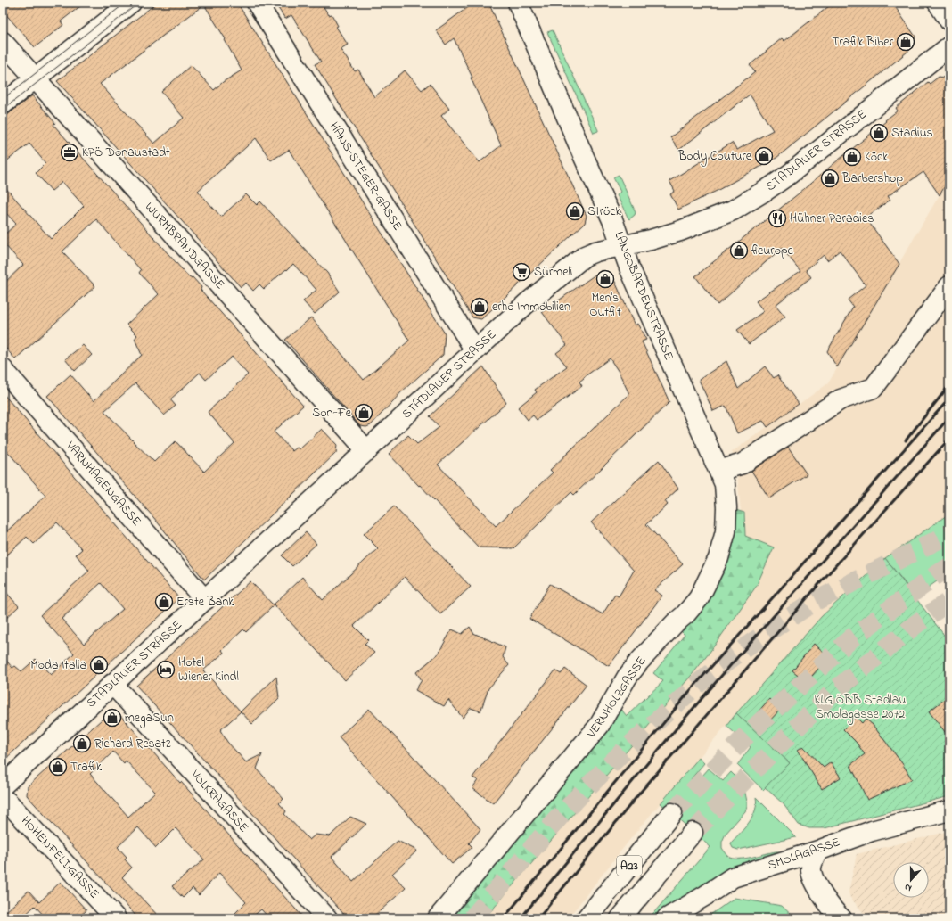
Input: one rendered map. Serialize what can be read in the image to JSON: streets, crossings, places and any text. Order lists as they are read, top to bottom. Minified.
{"streets":{"main road":["STADLAUER STRASSE","HANS-STEGER-GASSE","WURMBRANDGASSE","LANGOBARDENSTRASSE","VARNHAGENGASSE","VERNHOLZGASSE","VOLKRAGASSE","SMOLAGASSE","HOHENFELDGASSE","A23"]},"crossings":[["STADLAUER STRASSE","HANS-STEGER-GASSE"],["STADLAUER STRASSE","WURMBRANDGASSE"],["STADLAUER STRASSE","LANGOBARDENSTRASSE"],["STADLAUER STRASSE","VARNHAGENGASSE"],["STADLAUER STRASSE","VOLKRAGASSE"],["LANGOBARDENSTRASSE","VERNHOLZGASSE"]],"parks":["KLG ÖBB Stadlau Smolagasse 2072"],"places":{"shop":["Trafik Biber","Stadius","Body Couture","Köck","Barbershop","Ströck","fleurope","Men's Outfit","erho Immobilien","Son-Fe","Erste Bank","Moda Italia","megaSun","Richard Resatz","Trafik"],"office":["KPÖ Donaustadt"],"restaurant":["Hühner Paradies"],"supermarket":["Sürmeli"],"hotel":["Hotel Wiener Kindl"]},"north":"bottom"}
